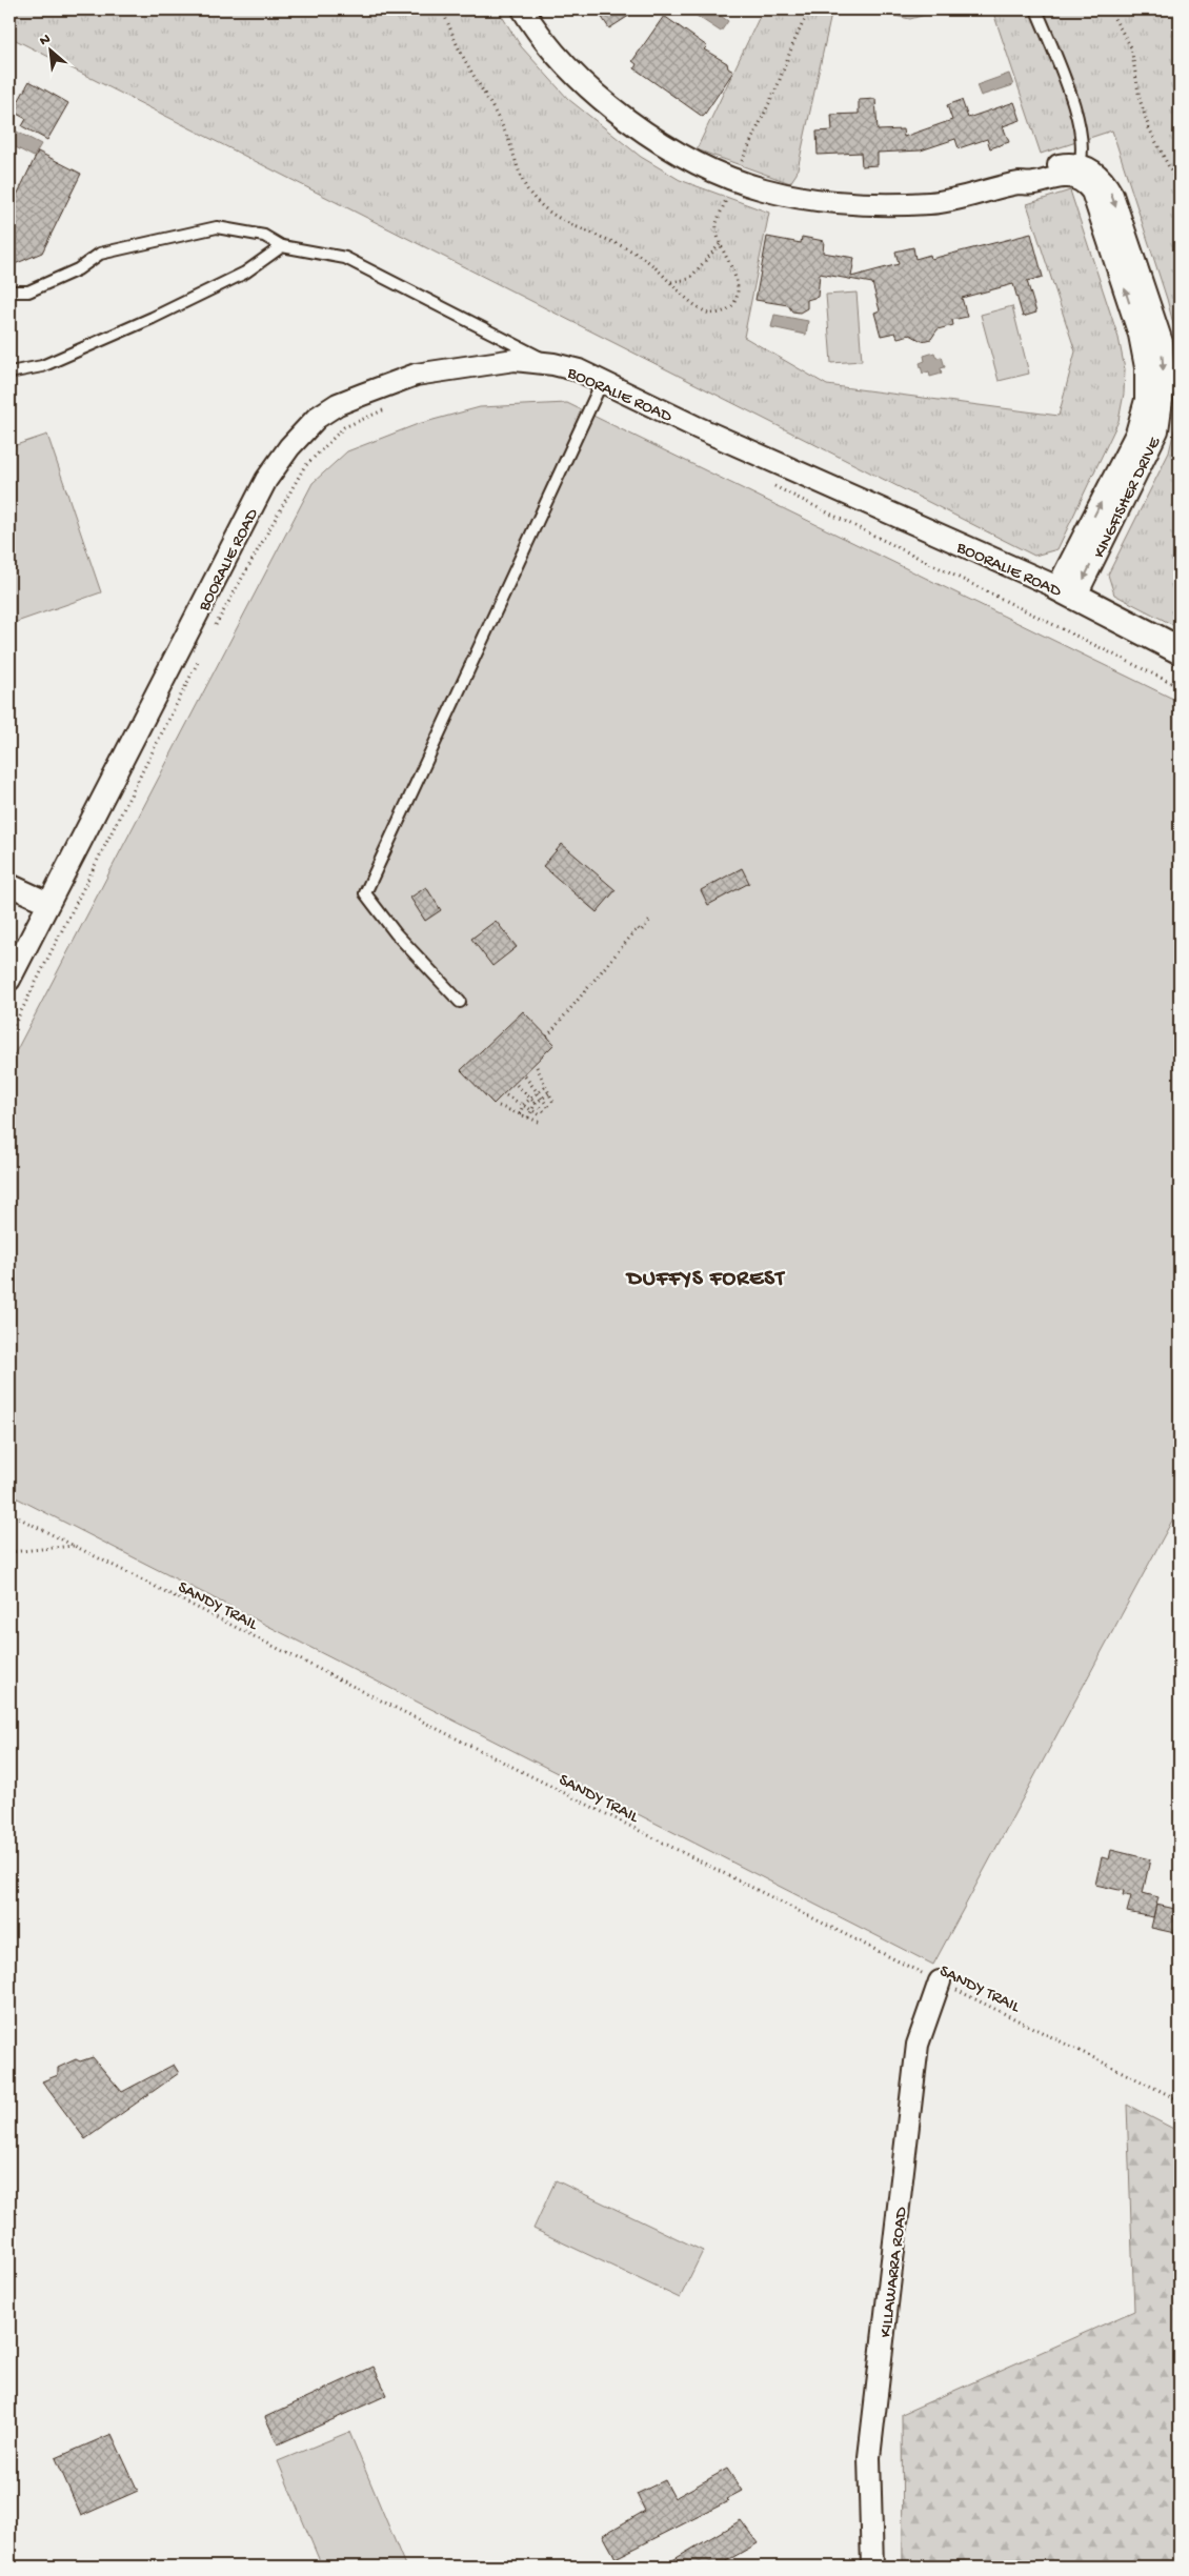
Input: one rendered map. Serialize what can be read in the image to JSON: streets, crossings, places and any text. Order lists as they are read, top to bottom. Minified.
{"streets":{"street":["BOORALIE ROAD","KINGFISHER DRIVE","KILLAWARRA ROAD"],"path":["SANDY TRAIL"]},"crossings":[["BOORALIE ROAD","KINGFISHER DRIVE"],["SANDY TRAIL","KILLAWARRA ROAD"]],"districts":["DUFFYS FOREST"],"north":"top left"}
